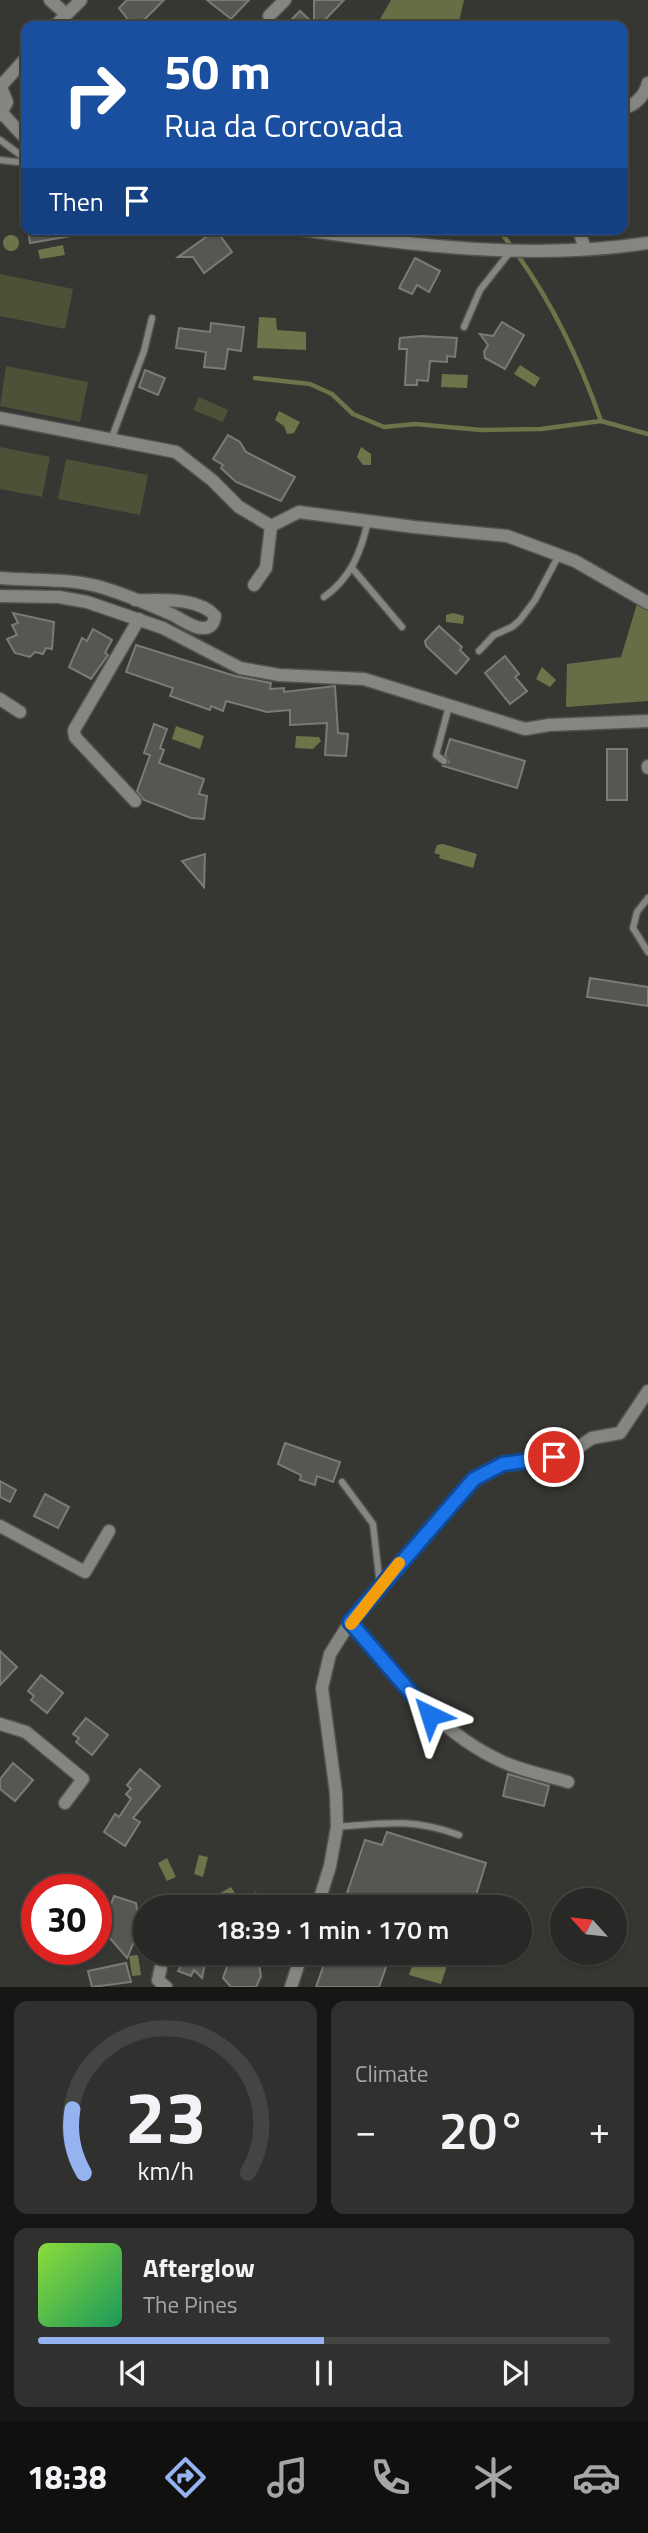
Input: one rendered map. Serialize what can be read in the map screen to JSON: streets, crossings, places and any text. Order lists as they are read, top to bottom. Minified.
{"north":"top left","page":{"turn":["50 m","Rua da Corcovada"],"then":"Then","limit":"30","trip":"18:39 · 1 min · 170 m","tile":"Climate","heat":["−","20°","+"],"song":["Afterglow","The Pines"],"tabs":"18:38","gauge":["23","km/h"]}}
